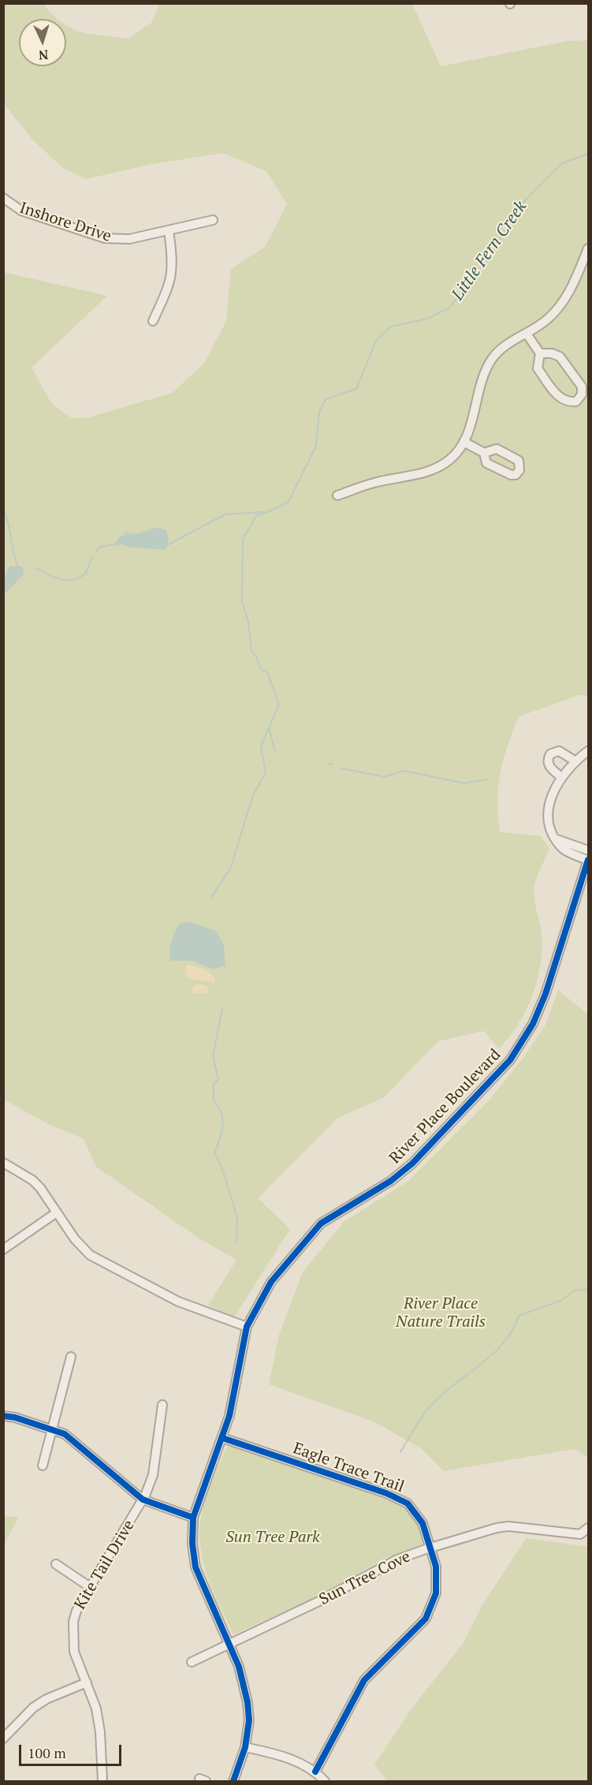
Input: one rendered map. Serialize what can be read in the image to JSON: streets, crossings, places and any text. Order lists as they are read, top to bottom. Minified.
{"streets":{"street":["Inshore Drive","River Place Boulevard","Eagle Trace Trail","Kite Tail Drive","Sun Tree Cove"]},"crossings":[["River Place Boulevard","Eagle Trace Trail"],["River Place Boulevard","Sun Tree Cove"],["Eagle Trace Trail","Sun Tree Cove"]],"water":["Little Fern Creek"],"parks":["River Place Nature Trails","Sun Tree Park"],"scale_bar":"100 m","north":"bottom"}
